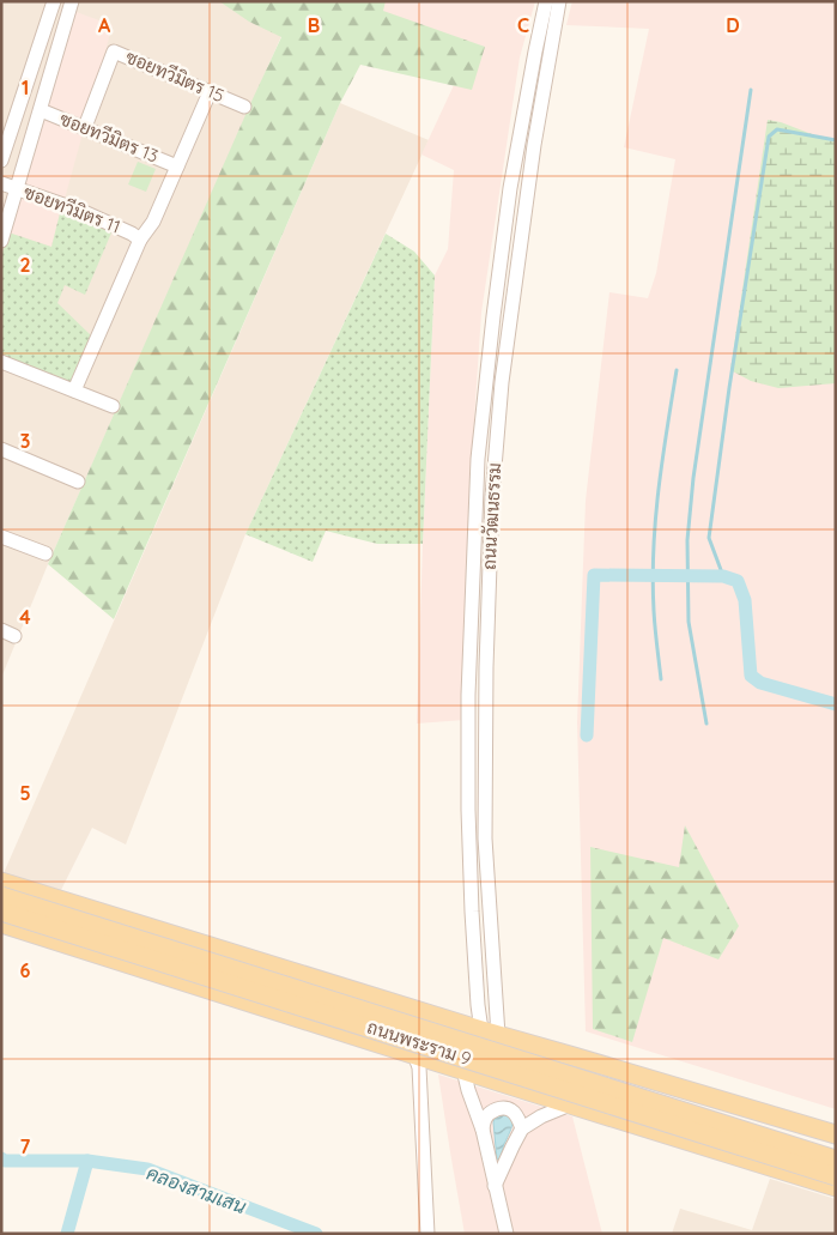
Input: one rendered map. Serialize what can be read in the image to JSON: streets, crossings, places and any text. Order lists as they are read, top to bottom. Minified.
{"streets":{"main road":["ถนนพระราม 9"],"street":["ซอยทวีมิตร 15","ซอยทวีมิตร 13","ซอยทวีมิตร 11","ถนนวัฒนธรรม"]},"crossings":[["ซอยทวีมิตร 15","ซอยทวีมิตร 13"],["ถนนวัฒนธรรม","ถนนพระราม 9"]],"water":["คลองสามเสน"],"grid":{"columns":["A","B","C","D"],"rows":["1","2","3","4","5","6","7"]}}
